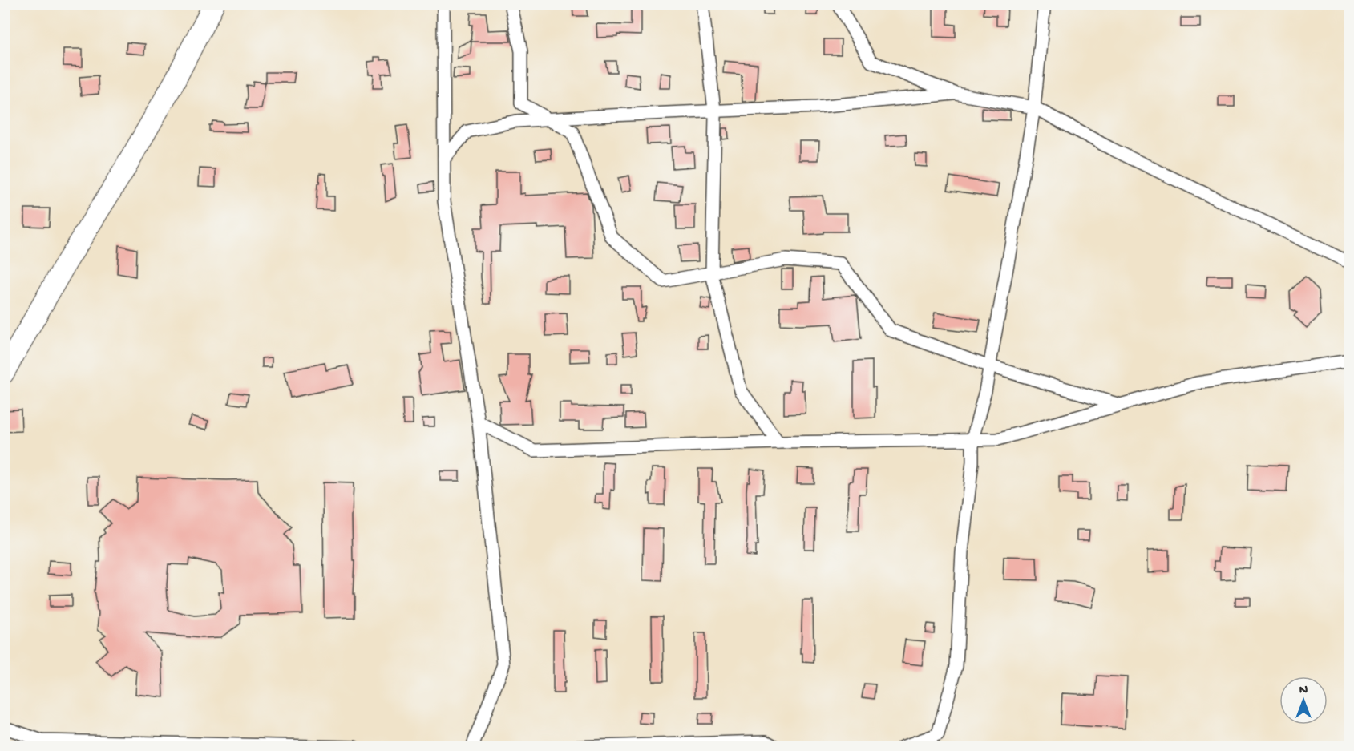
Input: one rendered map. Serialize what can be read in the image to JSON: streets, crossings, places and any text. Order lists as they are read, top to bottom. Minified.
{"north":"top"}
